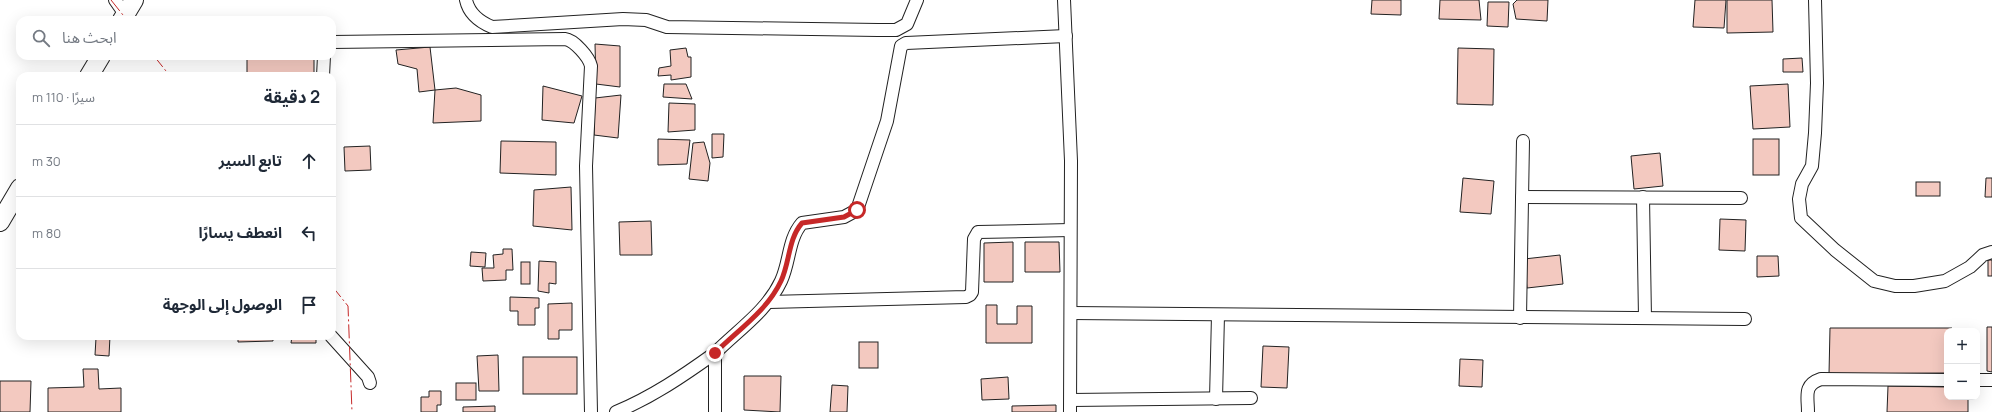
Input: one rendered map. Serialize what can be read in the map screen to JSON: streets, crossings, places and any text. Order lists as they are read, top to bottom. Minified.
{"page":{"search":"ابحث هنا","heading":["2 دقيقة","سيرًا · 110 m"],"list":[["تابع السير","30 m"],["انعطف يسارًا","80 m"],"الوصول إلى الوجهة"],"map_buttons":["+","−"]}}
